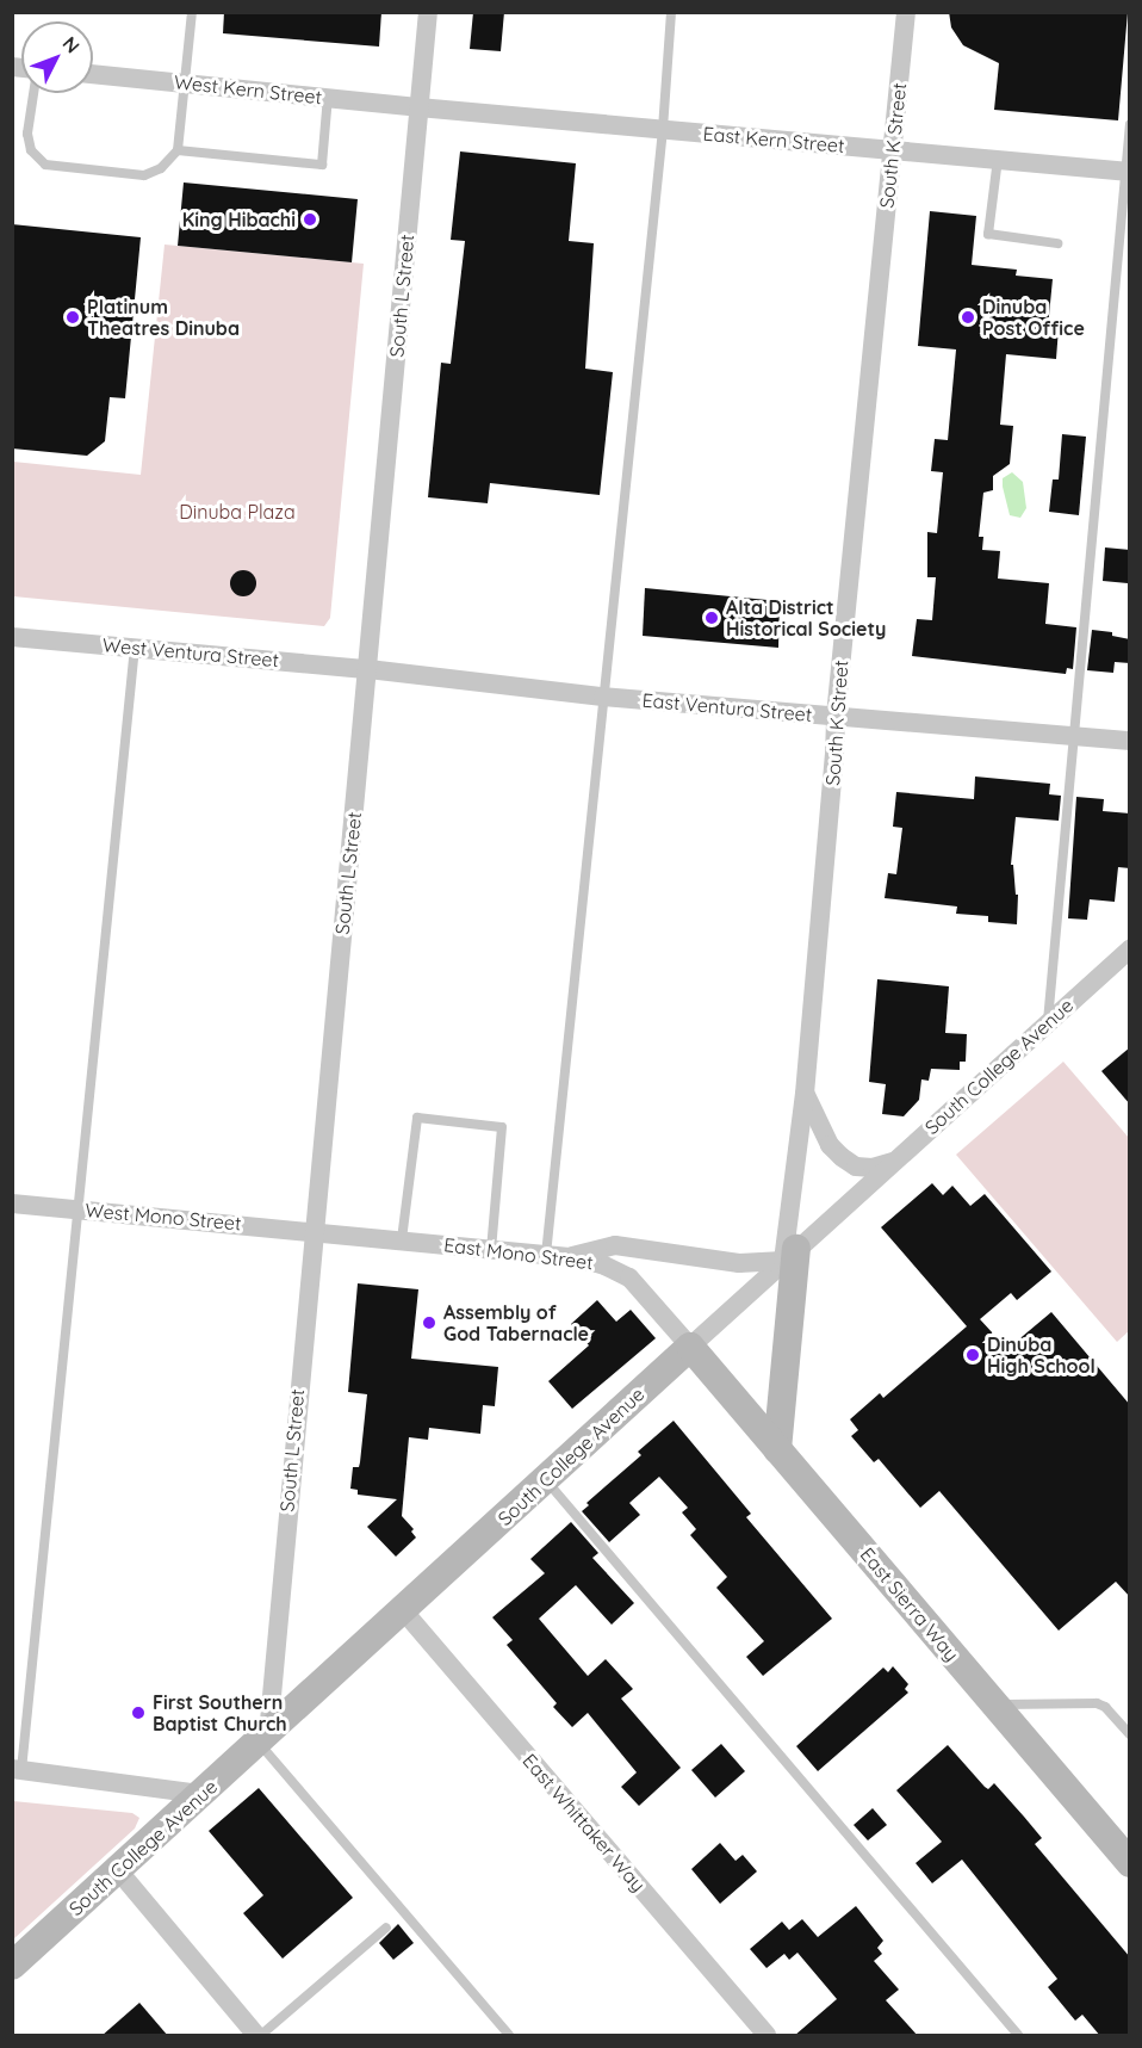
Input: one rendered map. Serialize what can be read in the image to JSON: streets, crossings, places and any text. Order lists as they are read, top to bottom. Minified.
{"streets":{"street":["West Kern Street","East Kern Street","South K Street","South L Street","West Ventura Street","East Ventura Street","South College Avenue","West Mono Street","East Mono Street","East Sierra Way","East Whittaker Way"]},"crossings":[["West Kern Street","East Kern Street"],["West Kern Street","South L Street"],["East Kern Street","South K Street"],["East Kern Street","South L Street"],["South K Street","East Ventura Street"],["South K Street","South College Avenue"],["South L Street","West Ventura Street"],["South L Street","East Ventura Street"],["South L Street","South College Avenue"],["South L Street","West Mono Street"],["South L Street","East Mono Street"],["West Ventura Street","East Ventura Street"],["South College Avenue","East Mono Street"],["South College Avenue","East Sierra Way"],["South College Avenue","East Whittaker Way"],["West Mono Street","East Mono Street"],["East Mono Street","East Sierra Way"]],"parks":["Dinuba Plaza"],"places":["King Hibachi","Platinum Theatres Dinuba","Dinuba Post Office","Alta District Historical Society","Assembly of God Tabernacle","Dinuba High School","First Southern Baptist Church"],"north":"top right"}
